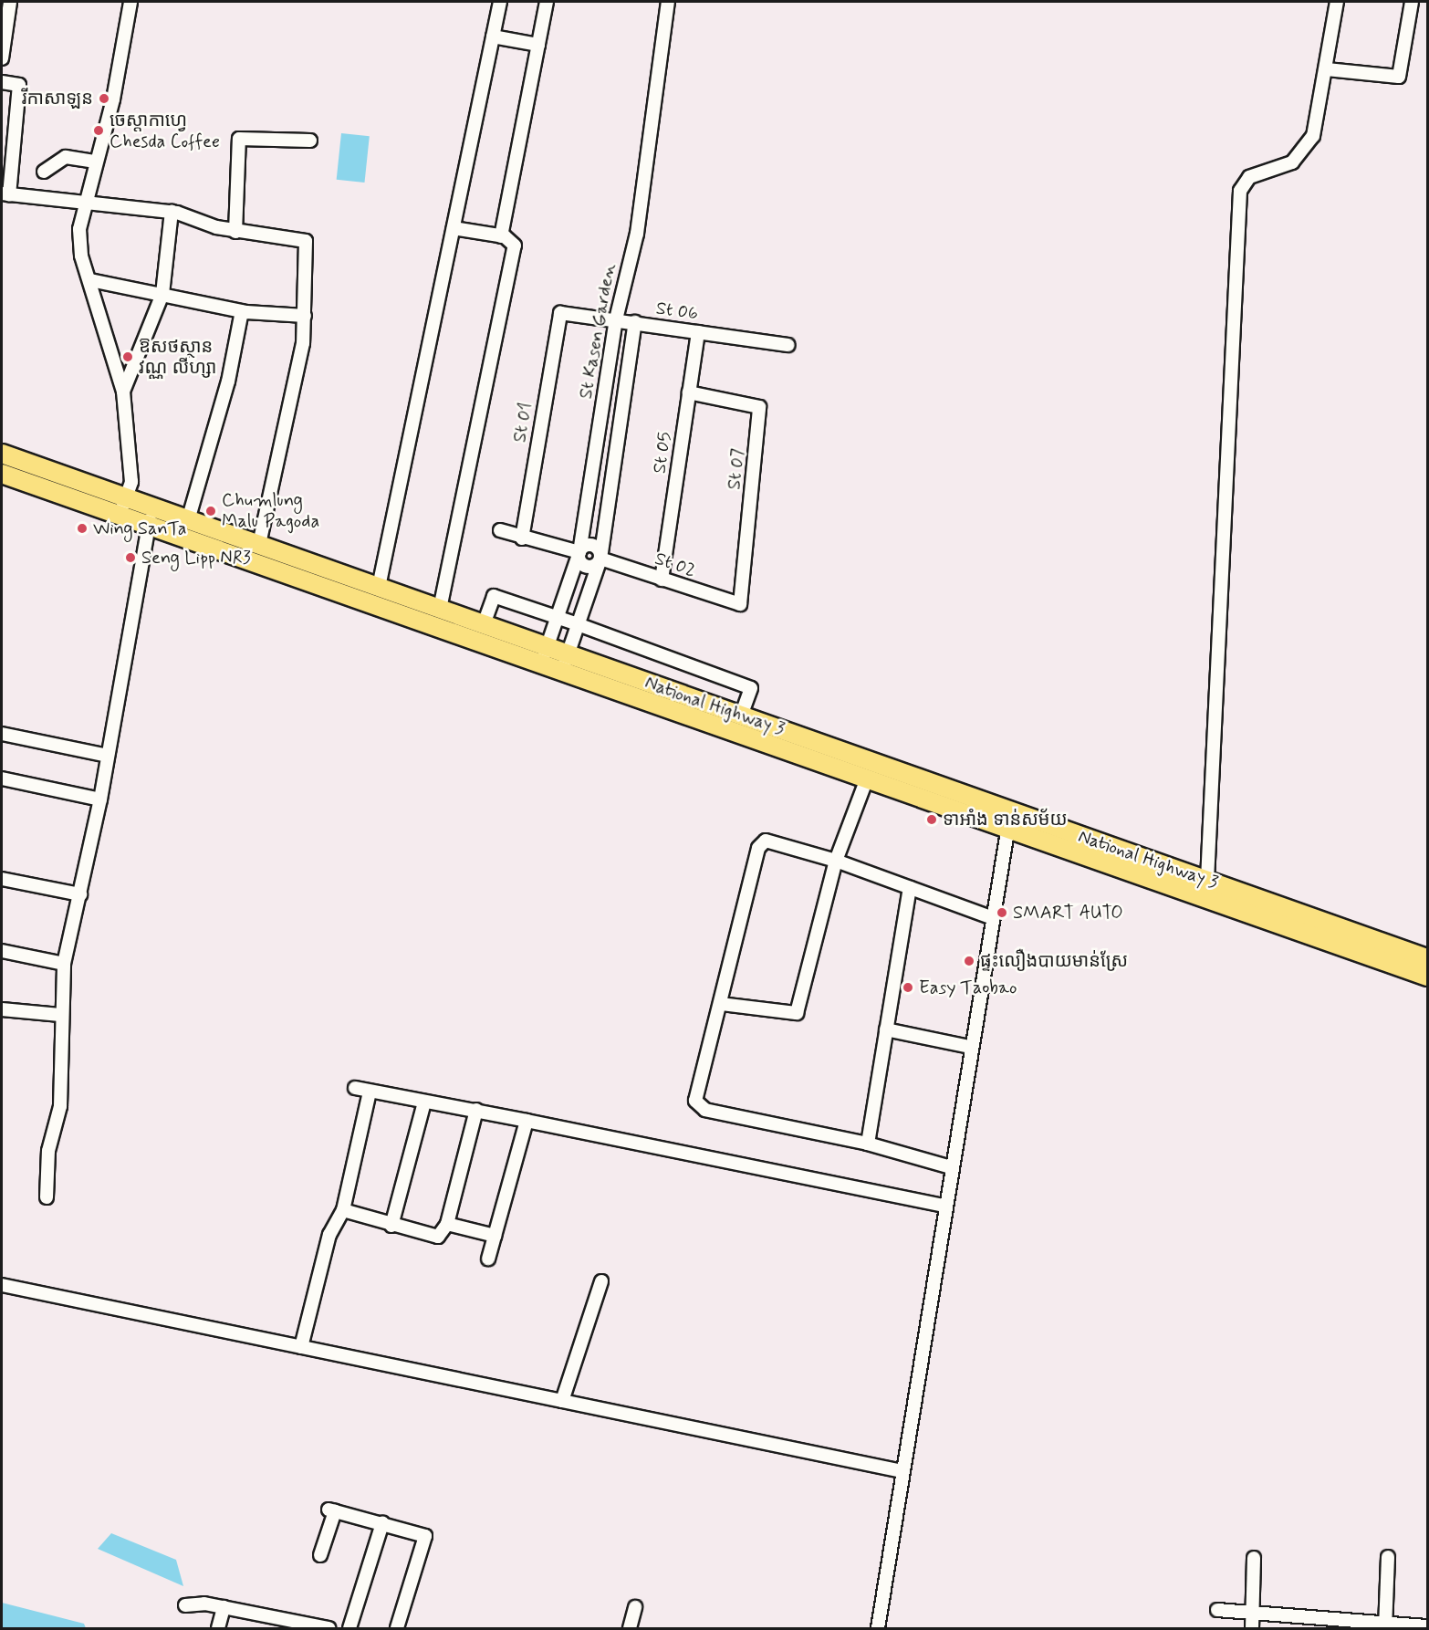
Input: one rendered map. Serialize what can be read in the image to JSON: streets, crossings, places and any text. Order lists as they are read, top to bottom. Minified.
{"streets":{"highway":["National Highway 3"],"street":["St 06","St Kasen Garden","St 01","St 05","St 07","St 02"]},"crossings":[["St 06","St Kasen Garden"],["St 06","St 01"],["St 06","St 05"],["St Kasen Garden","St 02"],["St Kasen Garden","National Highway 3"],["St 05","St 07"],["St 05","St 02"],["St 07","St 02"]],"places":["រីកាសាឡន","ចេស្ដាកាហ្វេ Chesda Coffee","ឱសថស្ថាន វណ្ណ លីហ្សា","Chumlung Malu Pagoda","Wing SanTa","Seng Lipp NR3","ទាអាំង ទាន់សម័យ","SMART AUTO","ផ្ទះលឿងបាយមាន់ស្រែ","Easy Taobao"]}
